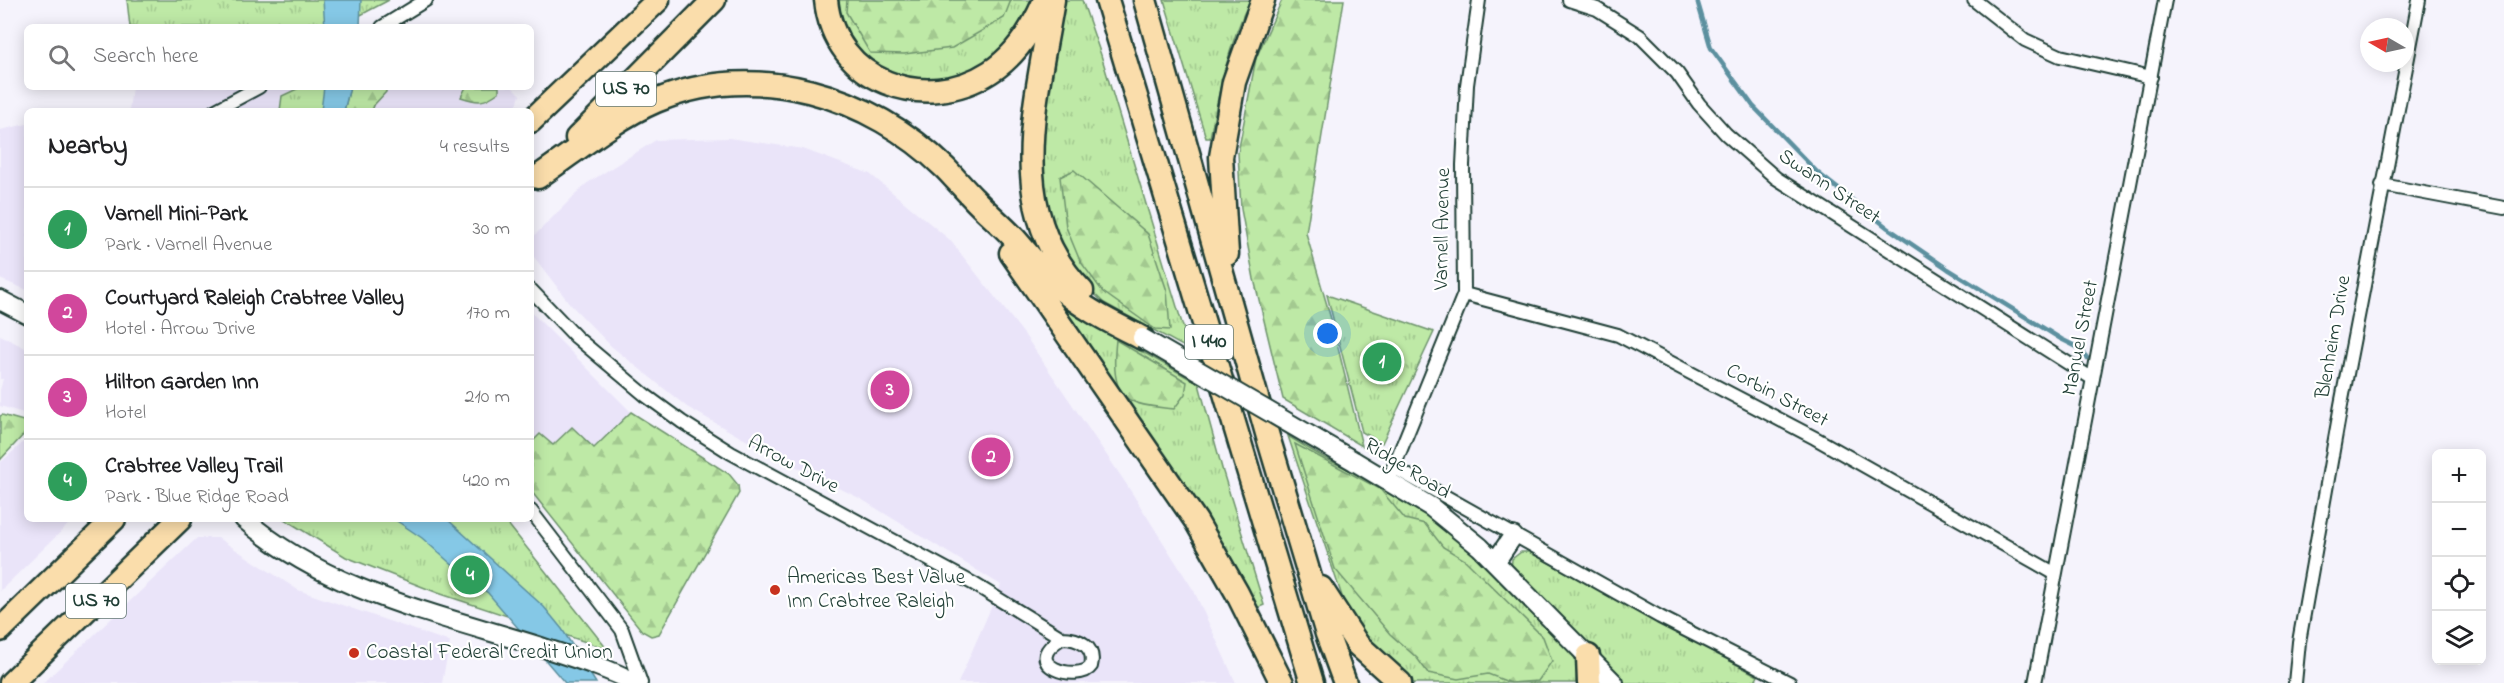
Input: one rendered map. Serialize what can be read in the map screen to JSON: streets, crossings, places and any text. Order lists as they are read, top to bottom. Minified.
{"streets":{"highway":["US 70","I 440"],"street":["Swann Street","Varnell Avenue","Blenheim Drive","Manuel Street","Corbin Street","Arrow Drive","Ridge Road"]},"crossings":[["Swann Street","Manuel Street"],["Varnell Avenue","Corbin Street"],["Varnell Avenue","Ridge Road"],["Manuel Street","Corbin Street"]],"places":["Americas Best Value Inn Crabtree Raleigh","Coastal Federal Credit Union"],"north":"left","page":{"search":"Search here","heading":["Nearby","4 results"],"list":[{"mark":"1","name":"Varnell Mini-Park","note":"Park · Varnell Avenue","value":"30 m"},{"mark":"2","name":"Courtyard Raleigh Crabtree Valley","note":"Hotel · Arrow Drive","value":"170 m"},{"mark":"3","name":"Hilton Garden Inn","note":"Hotel","value":"210 m"},{"mark":"4","name":"Crabtree Valley Trail","note":"Park · Blue Ridge Road","value":"420 m"}],"pins":["1","3","2","4"],"map_buttons":["+","−"]}}
